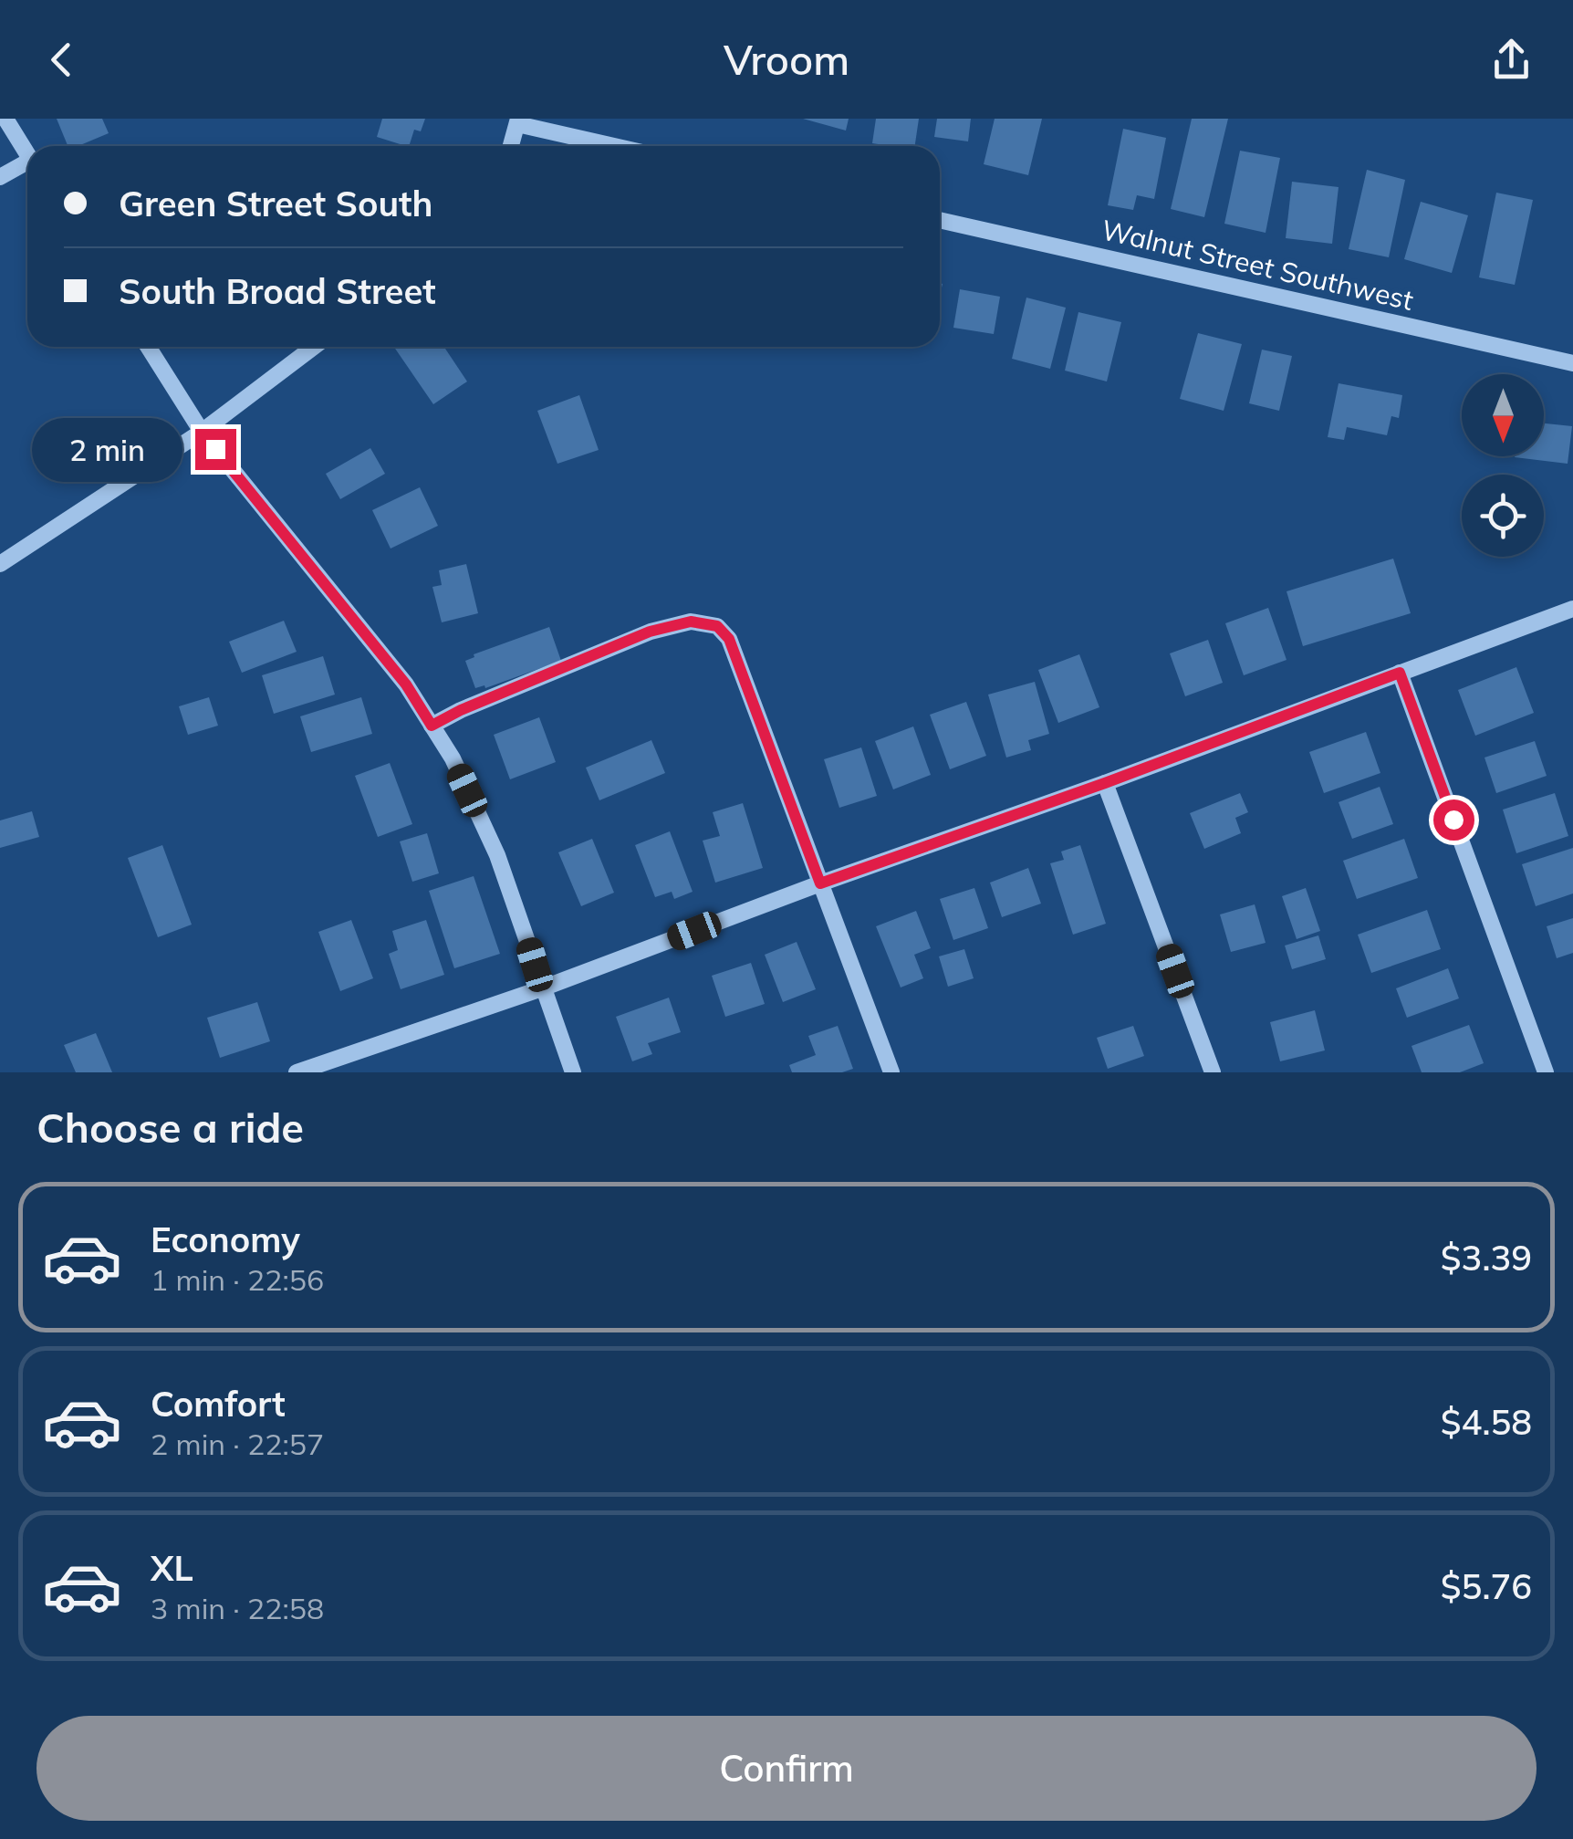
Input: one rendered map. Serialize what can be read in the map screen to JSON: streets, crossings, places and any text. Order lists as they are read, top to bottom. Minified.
{"streets":{"street":["Walnut Street Southwest"]},"north":"bottom","page":{"header":"Vroom","banner":["Green Street South","South Broad Street"],"bubble":"2 min","heading":"Choose a ride","list":[{"name":"Economy","note":"1 min · 22:56","value":"$3.39"},{"name":"Comfort","note":"2 min · 22:57","value":"$4.58"},{"name":"XL","note":"3 min · 22:58","value":"$5.76"}],"buttons":"Confirm"}}
